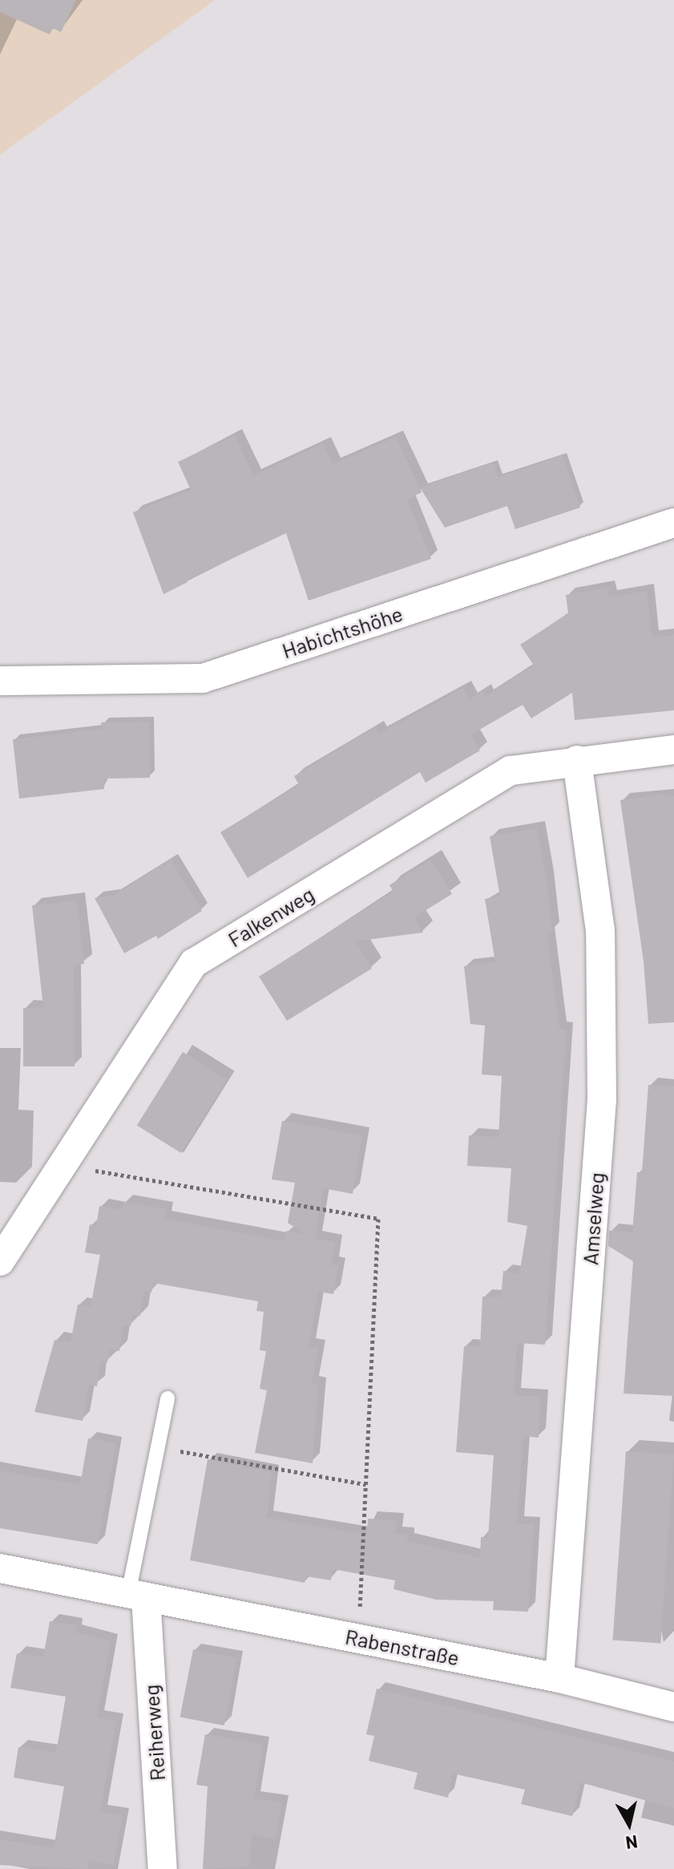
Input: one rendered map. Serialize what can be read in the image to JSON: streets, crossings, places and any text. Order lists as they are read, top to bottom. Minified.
{"streets":{"street":["Habichtshöhe","Falkenweg","Amselweg","Rabenstraße","Reiherweg"]},"crossings":[["Falkenweg","Amselweg"],["Amselweg","Rabenstraße"],["Rabenstraße","Reiherweg"]],"north":"bottom"}
